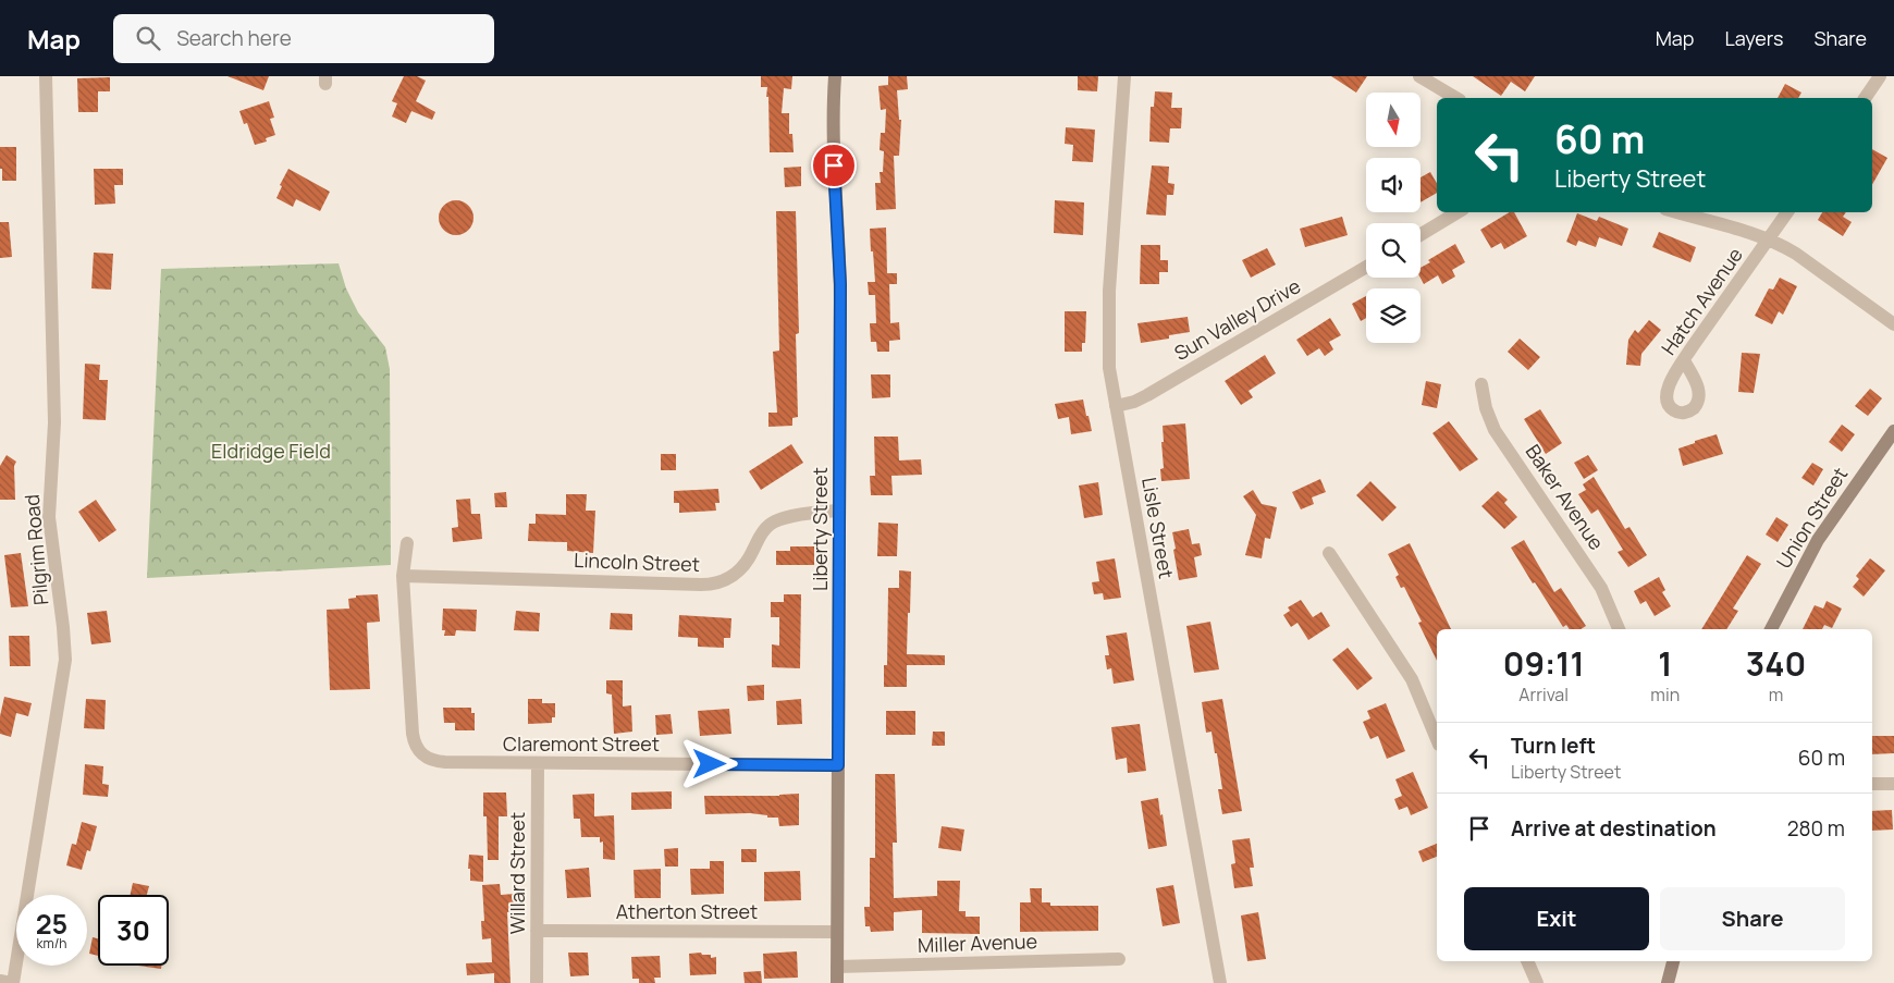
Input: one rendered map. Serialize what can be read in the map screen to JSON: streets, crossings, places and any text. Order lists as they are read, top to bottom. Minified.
{"streets":{"main road":["Union Street","Liberty Street"],"street":["Hatch Avenue","Sun Valley Drive","Baker Avenue","Lisle Street","Pilgrim Road","Lincoln Street","Claremont Street","Willard Street","Atherton Street","Miller Avenue"]},"crossings":[["Sun Valley Drive","Lisle Street"],["Liberty Street","Lincoln Street"],["Liberty Street","Claremont Street"],["Liberty Street","Atherton Street"],["Liberty Street","Miller Avenue"],["Lincoln Street","Claremont Street"],["Claremont Street","Willard Street"],["Willard Street","Atherton Street"]],"parks":["Eldridge Field"],"north":"bottom","page":{"header":"Map","search":"Search here","nav":["Map","Layers","Share"],"turn":["60 m","Liberty Street"],"eta":["09:11","Arrival","1","min","340","m"],"list":[{"name":"Turn left","note":"Liberty Street","value":"60 m"},{"name":"Arrive at destination","value":"280 m"}],"buttons":["Exit","Share"],"speed":"25 km/h","limit":"30"}}
